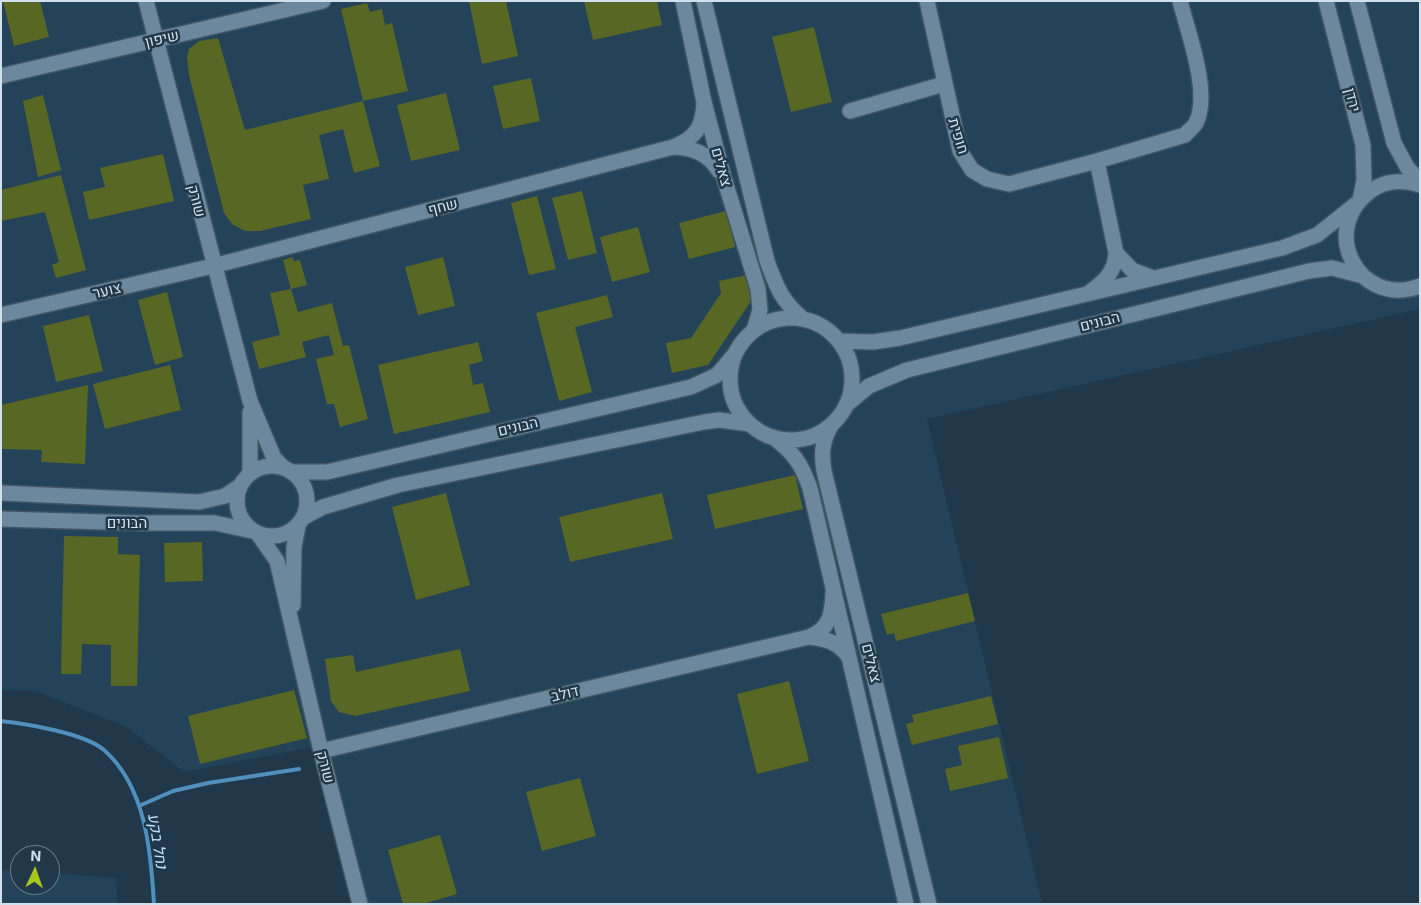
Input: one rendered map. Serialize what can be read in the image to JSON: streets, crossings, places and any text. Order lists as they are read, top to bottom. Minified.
{"streets":{"street":["שיפון","ירדן","חופית","צאלים","שורק","שחף","צוער","הבונים","דולב"]},"crossings":[["שיפון","שורק"],["ירדן","הבונים"],["צאלים","שחף"],["צאלים","הבונים"],["צאלים","דולב"],["שורק","שחף"],["שורק","צוער"],["שורק","הבונים"],["שורק","דולב"],["שחף","צוער"]],"water":["נחל בקע"],"north":"top"}
